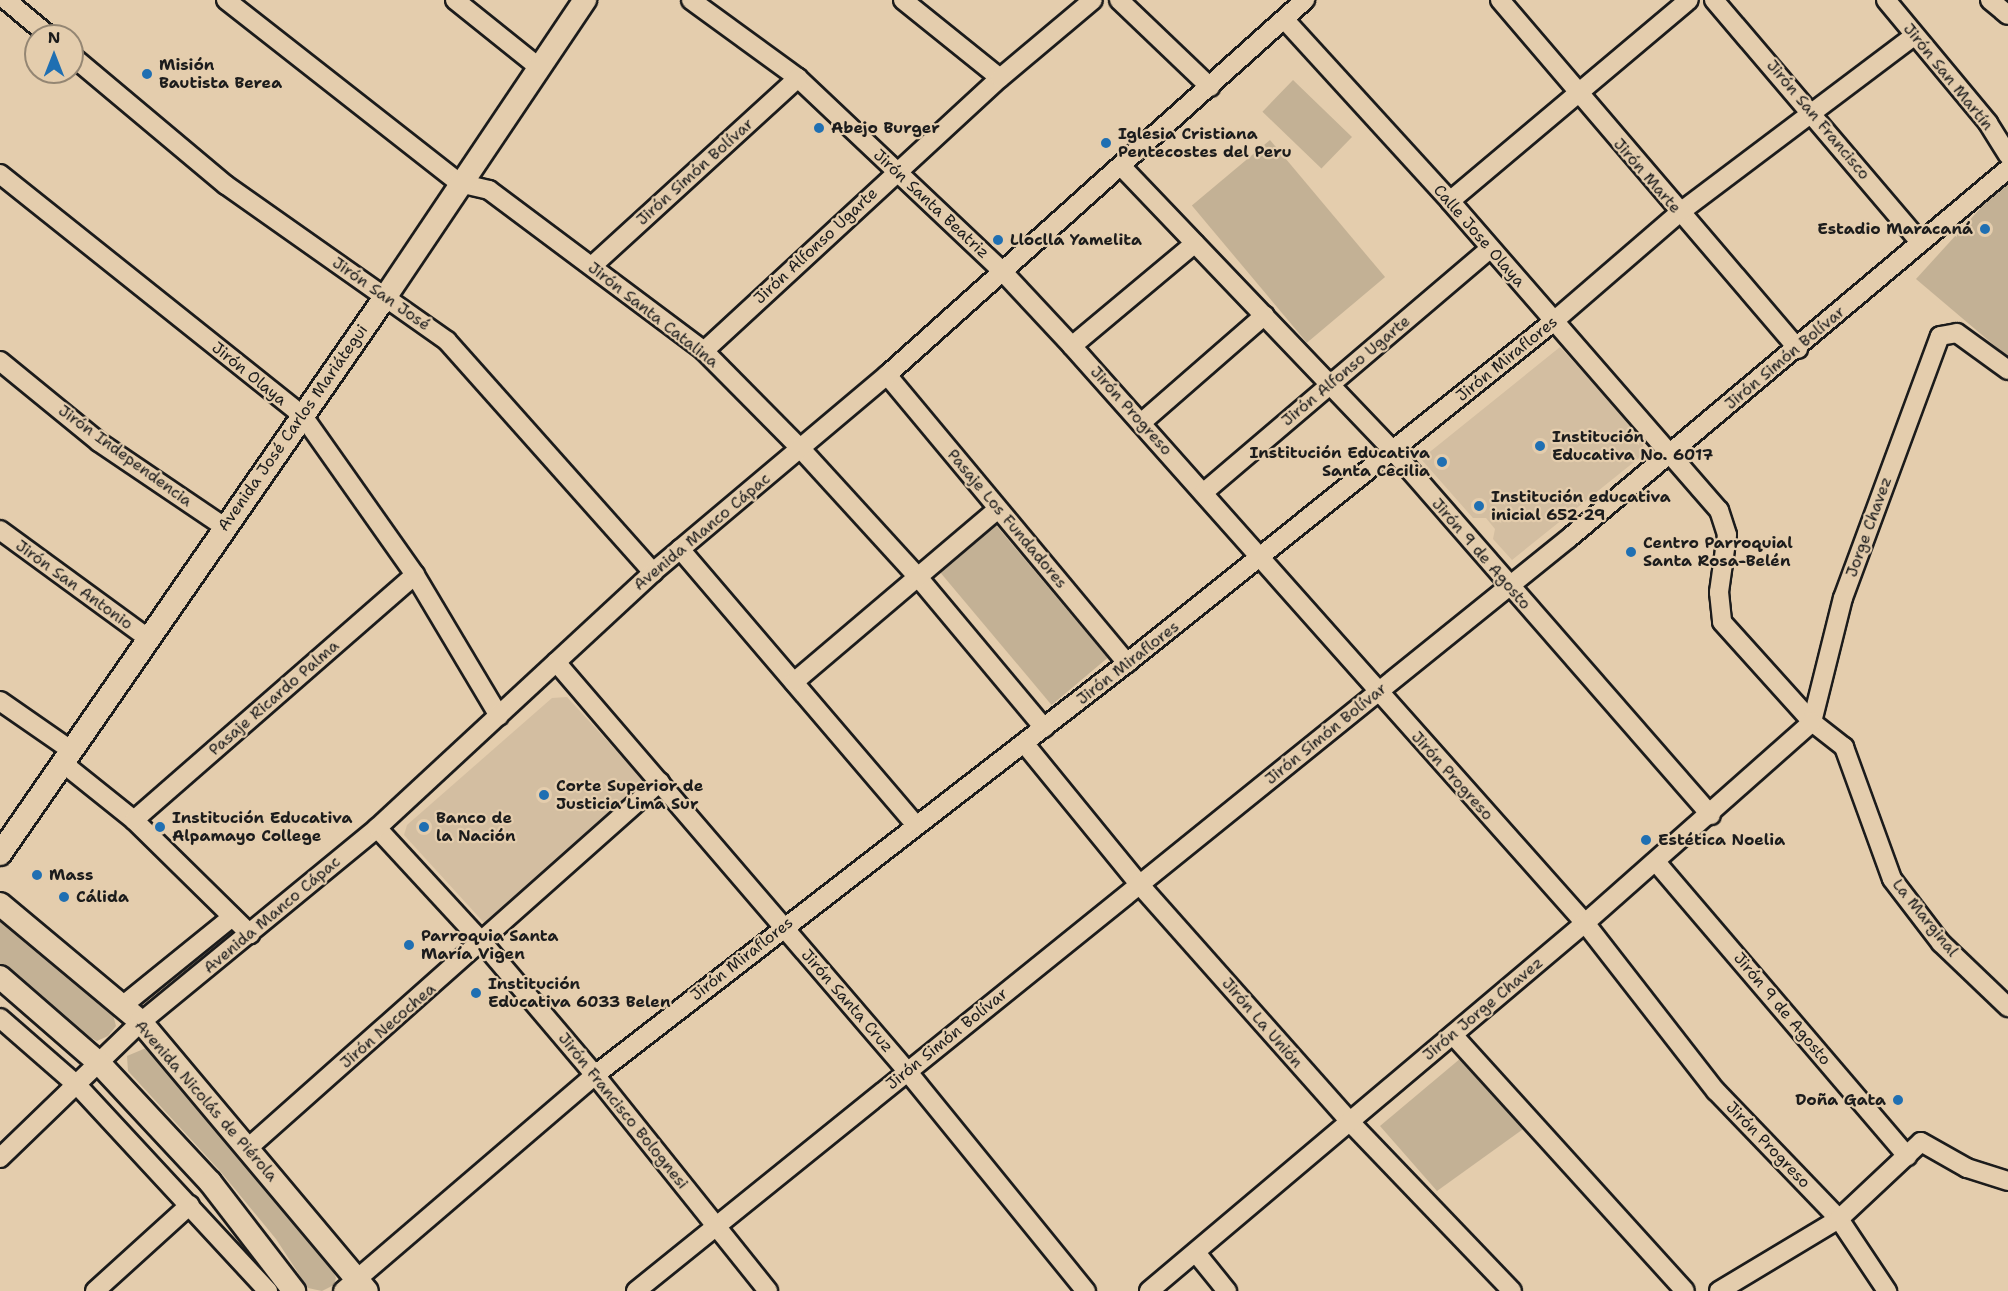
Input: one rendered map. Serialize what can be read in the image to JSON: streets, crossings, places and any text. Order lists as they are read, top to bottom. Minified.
{"streets":{"main road":["Avenida José Carlos Mariátegui","Avenida Nicolás de Piérola"],"street":["Jirón San Martín","Jirón San Francisco","Jirón Simón Bolívar","Jirón Marte","Jirón Santa Beatriz","Calle Jose Olaya","Jirón Alfonso Ugarte","Jirón San José","Jirón Santa Catalina","Jirón Miraflores","Jirón Olaya","Jirón Progreso","Jirón Independencia","Pasaje Los Fundadores","Jorge Chavez","Avenida Manco Cápac","Jirón 9 de Agosto","Jirón San Antonio","Pasaje Ricardo Palma","La Marginal","Jirón Santa Cruz","Jirón Jorge Chavez","Jirón La Unión","Jirón Necochea","Jirón Francisco Bolognesi"]},"crossings":[["Jirón San Martín","Jirón Miraflores"],["Jirón San Francisco","Jirón Simón Bolívar"],["Jirón San Francisco","Jirón Miraflores"],["Jirón Simón Bolívar","Jirón Marte"],["Jirón Simón Bolívar","Jirón Santa Beatriz"],["Jirón Simón Bolívar","Calle Jose Olaya"],["Jirón Simón Bolívar","Jirón Santa Catalina"],["Jirón Simón Bolívar","Jirón Progreso"],["Jirón Simón Bolívar","Jirón 9 de Agosto"],["Jirón Simón Bolívar","La Marginal"],["Jirón Simón Bolívar","Jirón Santa Cruz"],["Jirón Simón Bolívar","Jirón La Unión"],["Jirón Simón Bolívar","Jirón Francisco Bolognesi"],["Jirón Marte","Jirón Miraflores"],["Jirón Santa Beatriz","Jirón Alfonso Ugarte"],["Jirón Santa Beatriz","Jirón Progreso"],["Jirón Santa Beatriz","Avenida Manco Cápac"],["Calle Jose Olaya","Jirón Alfonso Ugarte"],["Calle Jose Olaya","Jirón Miraflores"],["Calle Jose Olaya","Avenida Manco Cápac"],["Calle Jose Olaya","La Marginal"],["Jirón Alfonso Ugarte","Jirón Santa Catalina"],["Jirón Alfonso Ugarte","Jirón Progreso"],["Jirón Alfonso Ugarte","Jirón 9 de Agosto"],["Jirón San José","Avenida José Carlos Mariátegui"],["Jirón San José","Avenida Manco Cápac"],["Jirón Santa Catalina","Jirón Miraflores"],["Jirón Santa Catalina","Avenida José Carlos Mariátegui"],["Jirón Santa Catalina","Avenida Manco Cápac"],["Jirón Miraflores","Jirón Progreso"],["Jirón Miraflores","Pasaje Los Fundadores"],["Jirón Miraflores","Jirón 9 de Agosto"],["Jirón Miraflores","Jirón Santa Cruz"],["Jirón Miraflores","Jirón La Unión"],["Jirón Miraflores","Avenida Nicolás de Piérola"],["Jirón Miraflores","Jirón Francisco Bolognesi"],["Jirón Olaya","Avenida José Carlos Mariátegui"],["Jirón Olaya","Avenida Manco Cápac"],["Jirón Olaya","Pasaje Ricardo Palma"],["Jirón Progreso","Avenida Manco Cápac"],["Jirón Progreso","Jirón Jorge Chavez"],["Avenida José Carlos Mariátegui","Jirón Independencia"],["Avenida José Carlos Mariátegui","Jirón San Antonio"],["Pasaje Los Fundadores","Avenida Manco Cápac"],["Jorge Chavez","La Marginal"],["Jorge Chavez","Jirón Jorge Chavez"],["Avenida Manco Cápac","Jirón 9 de Agosto"],["Avenida Manco Cápac","Jirón Santa Cruz"],["Avenida Manco Cápac","Avenida Nicolás de Piérola"],["Avenida Manco Cápac","Jirón Francisco Bolognesi"],["Jirón 9 de Agosto","Jirón Jorge Chavez"],["La Marginal","Jirón Jorge Chavez"],["Jirón Santa Cruz","Jirón Necochea"],["Jirón Jorge Chavez","Jirón La Unión"],["Jirón Necochea","Avenida Nicolás de Piérola"],["Jirón Necochea","Jirón Francisco Bolognesi"]],"places":["Misión Bautista Berea","Abejo Burger","Iglesia Cristiana Pentecostes del Peru","Estadio Maracaná","Lloclla Yamelita","Institución Educativa No. 6017","Institución Educativa Santa Cecilia","Institución educativa inicial 652 29","Centro Parroquial Santa Rosa-Belén","Corte Superior de Justicia Lima Sur","Institución Educativa Alpamayo College","Banco de la Nación","Estética Noelia","Mass","Cálida","Parroquia Santa María Vigen","Institución Educativa 6033 Belen","Doña Gata"],"north":"top"}
